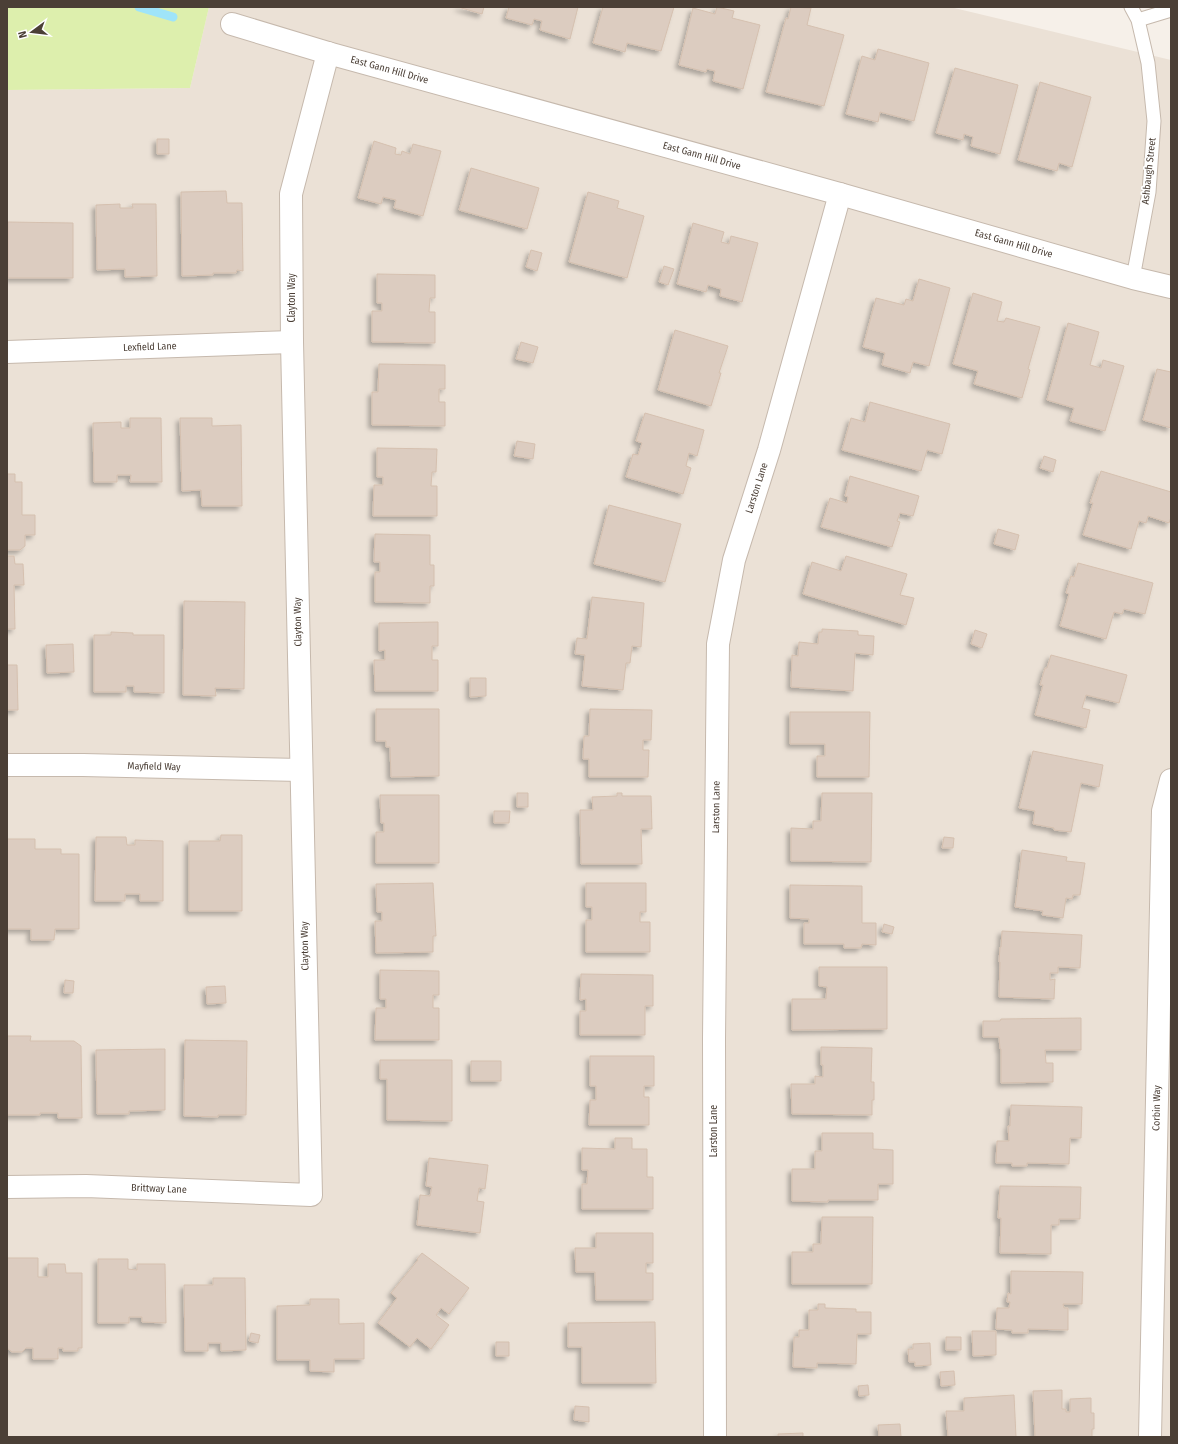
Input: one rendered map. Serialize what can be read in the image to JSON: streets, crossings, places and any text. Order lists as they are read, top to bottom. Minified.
{"streets":{"street":["East Gann Hill Drive","Clayton Way","Lexfield Lane","Larston Lane","Mayfield Way","Corbin Way","Brittway Lane"],"lane":["Ashbaugh Street"]},"crossings":[["East Gann Hill Drive","Ashbaugh Street"],["East Gann Hill Drive","Clayton Way"],["East Gann Hill Drive","Larston Lane"],["Clayton Way","Lexfield Lane"],["Clayton Way","Mayfield Way"],["Clayton Way","Brittway Lane"]],"north":"left"}
